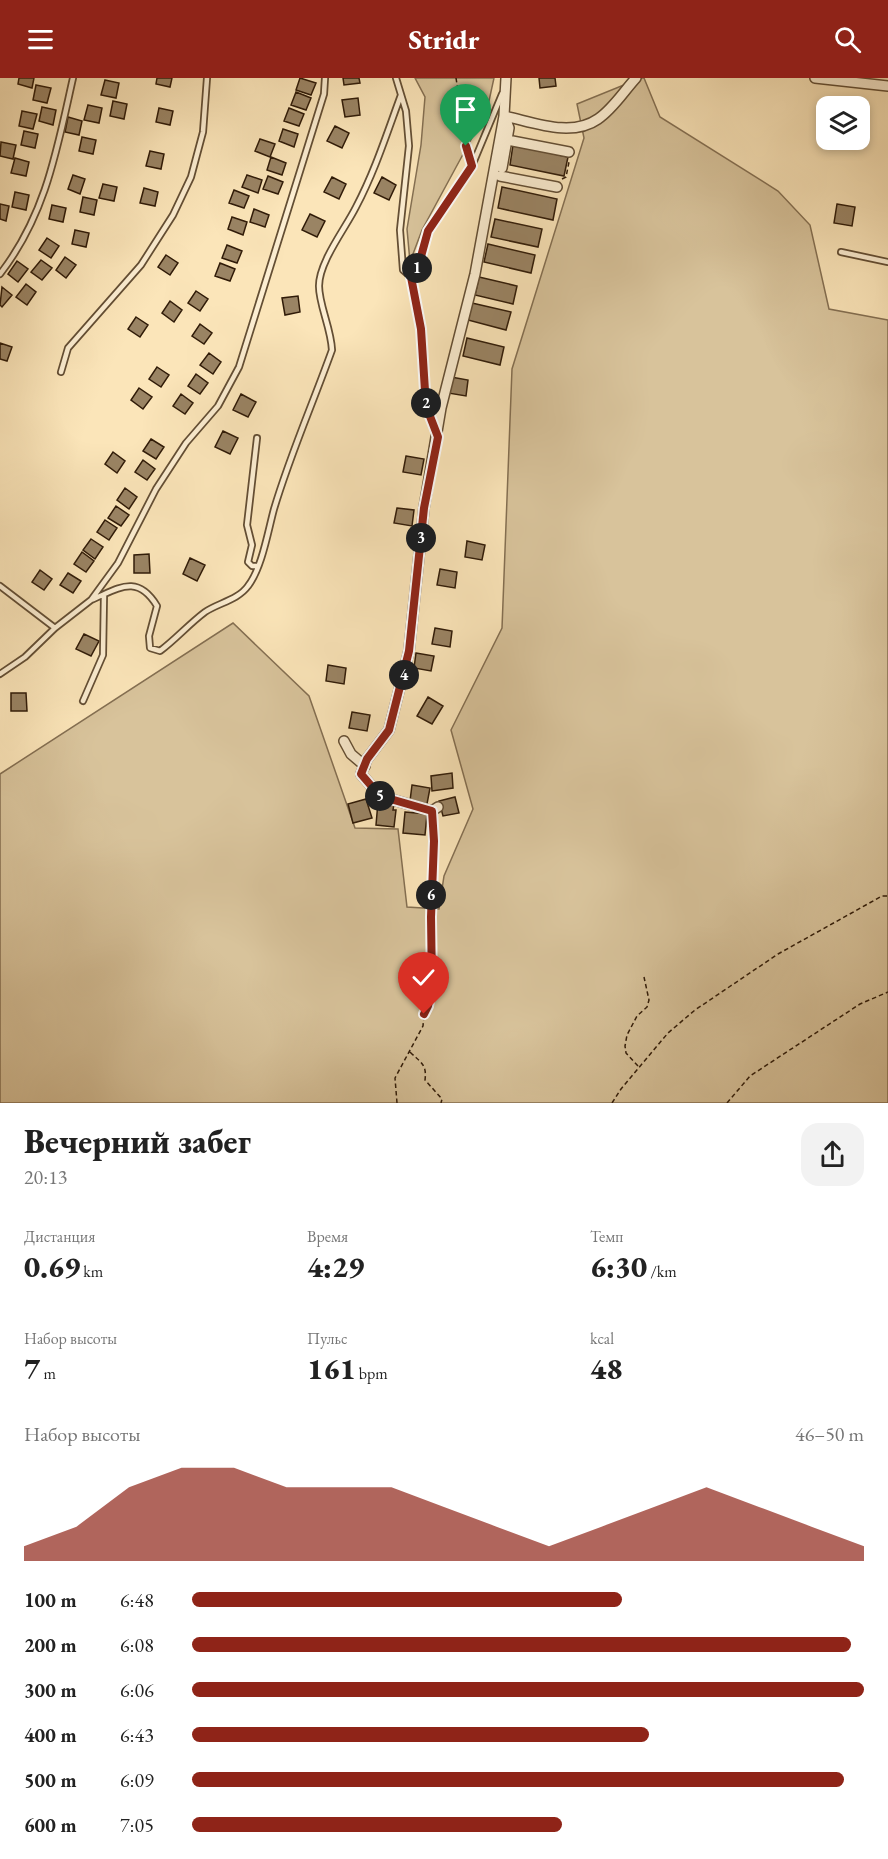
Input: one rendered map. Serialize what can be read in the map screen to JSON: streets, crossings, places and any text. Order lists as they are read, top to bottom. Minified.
{"page":{"header":"Stridr","pins":["1","2","3","4","5","6"],"heading":["Вечерний забег","20:13"],"stats":[["Дистанция","0.69 km"],["Время","4:29"],["Темп","6:30 /km"],["Набор высоты","7 m"],["Пульс","161 bpm"],["kcal","48"]],"chart":["Набор высоты","46–50 m"],"list":[{"name":"100 m","note":"6:48"},{"name":"200 m","note":"6:08"},{"name":"300 m","note":"6:06"},{"name":"400 m","note":"6:43"},{"name":"500 m","note":"6:09"},{"name":"600 m","note":"7:05"}]}}
